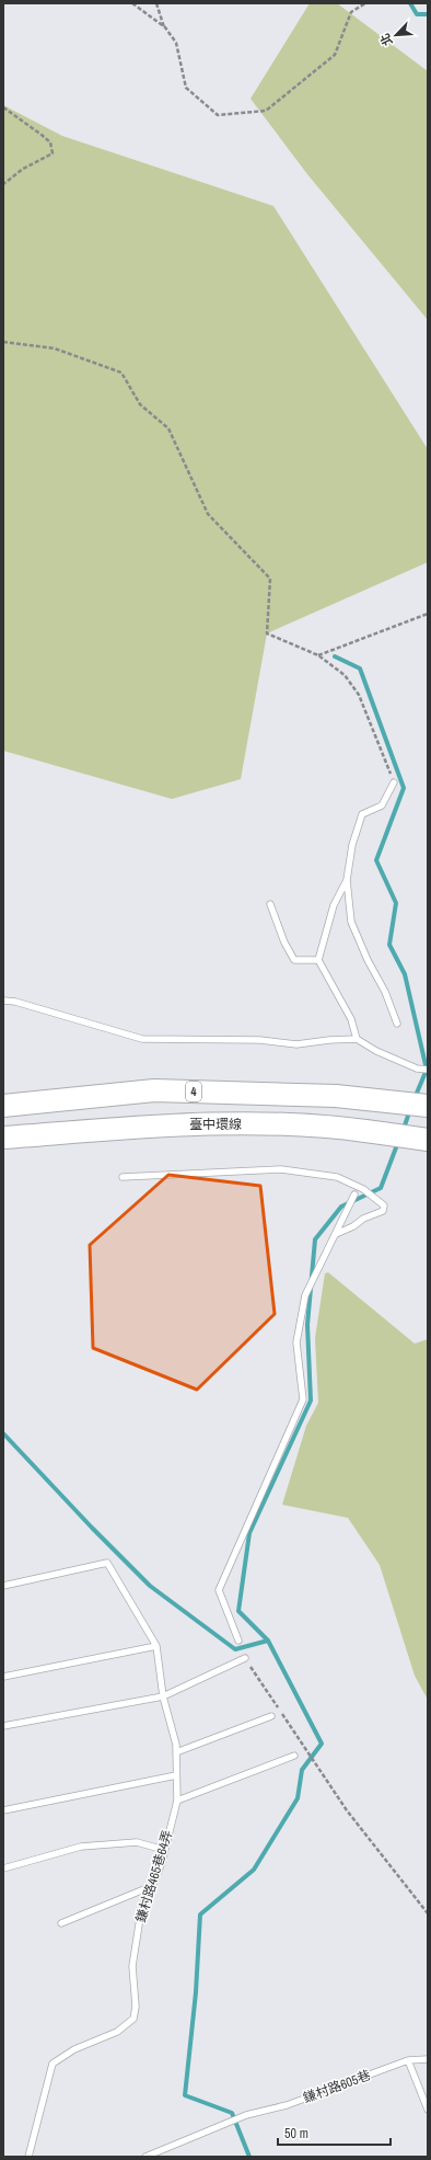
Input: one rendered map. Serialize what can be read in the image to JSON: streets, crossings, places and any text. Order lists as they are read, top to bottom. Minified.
{"streets":{"highway":["4","臺中環線"],"lane":["鎌村路465巷64弄","鎌村路605巷"]},"scale_bar":"50 m","north":"bottom left"}
